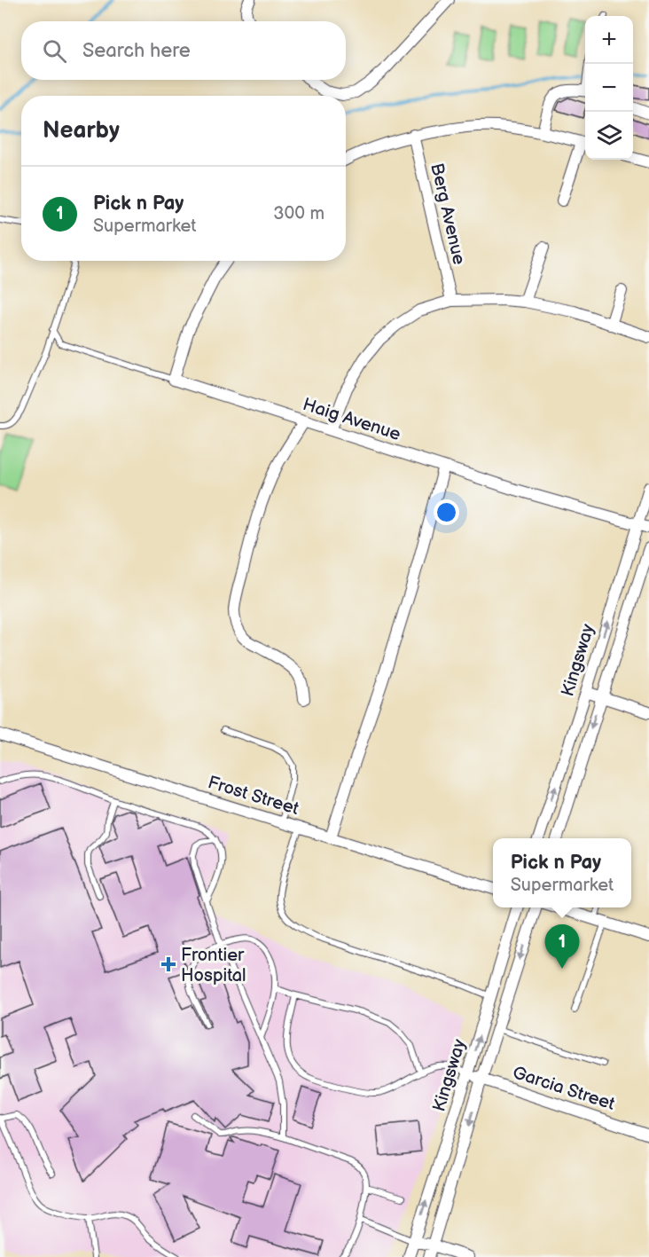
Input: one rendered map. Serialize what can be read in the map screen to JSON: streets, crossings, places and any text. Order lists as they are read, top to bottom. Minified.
{"streets":{"street":["Berg Avenue","Haig Avenue","Kingsway","Frost Street","Garcia Street"]},"crossings":[["Haig Avenue","Kingsway"],["Kingsway","Garcia Street"]],"places":{"health":["Frontier Hospital"]},"page":{"map_buttons":["+","−"],"search":"Search here","heading":"Nearby","list":[{"mark":"1","name":"Pick n Pay","note":"Supermarket","value":"300 m"}],"popup":["Pick n Pay","Supermarket"],"pins":"1"}}
